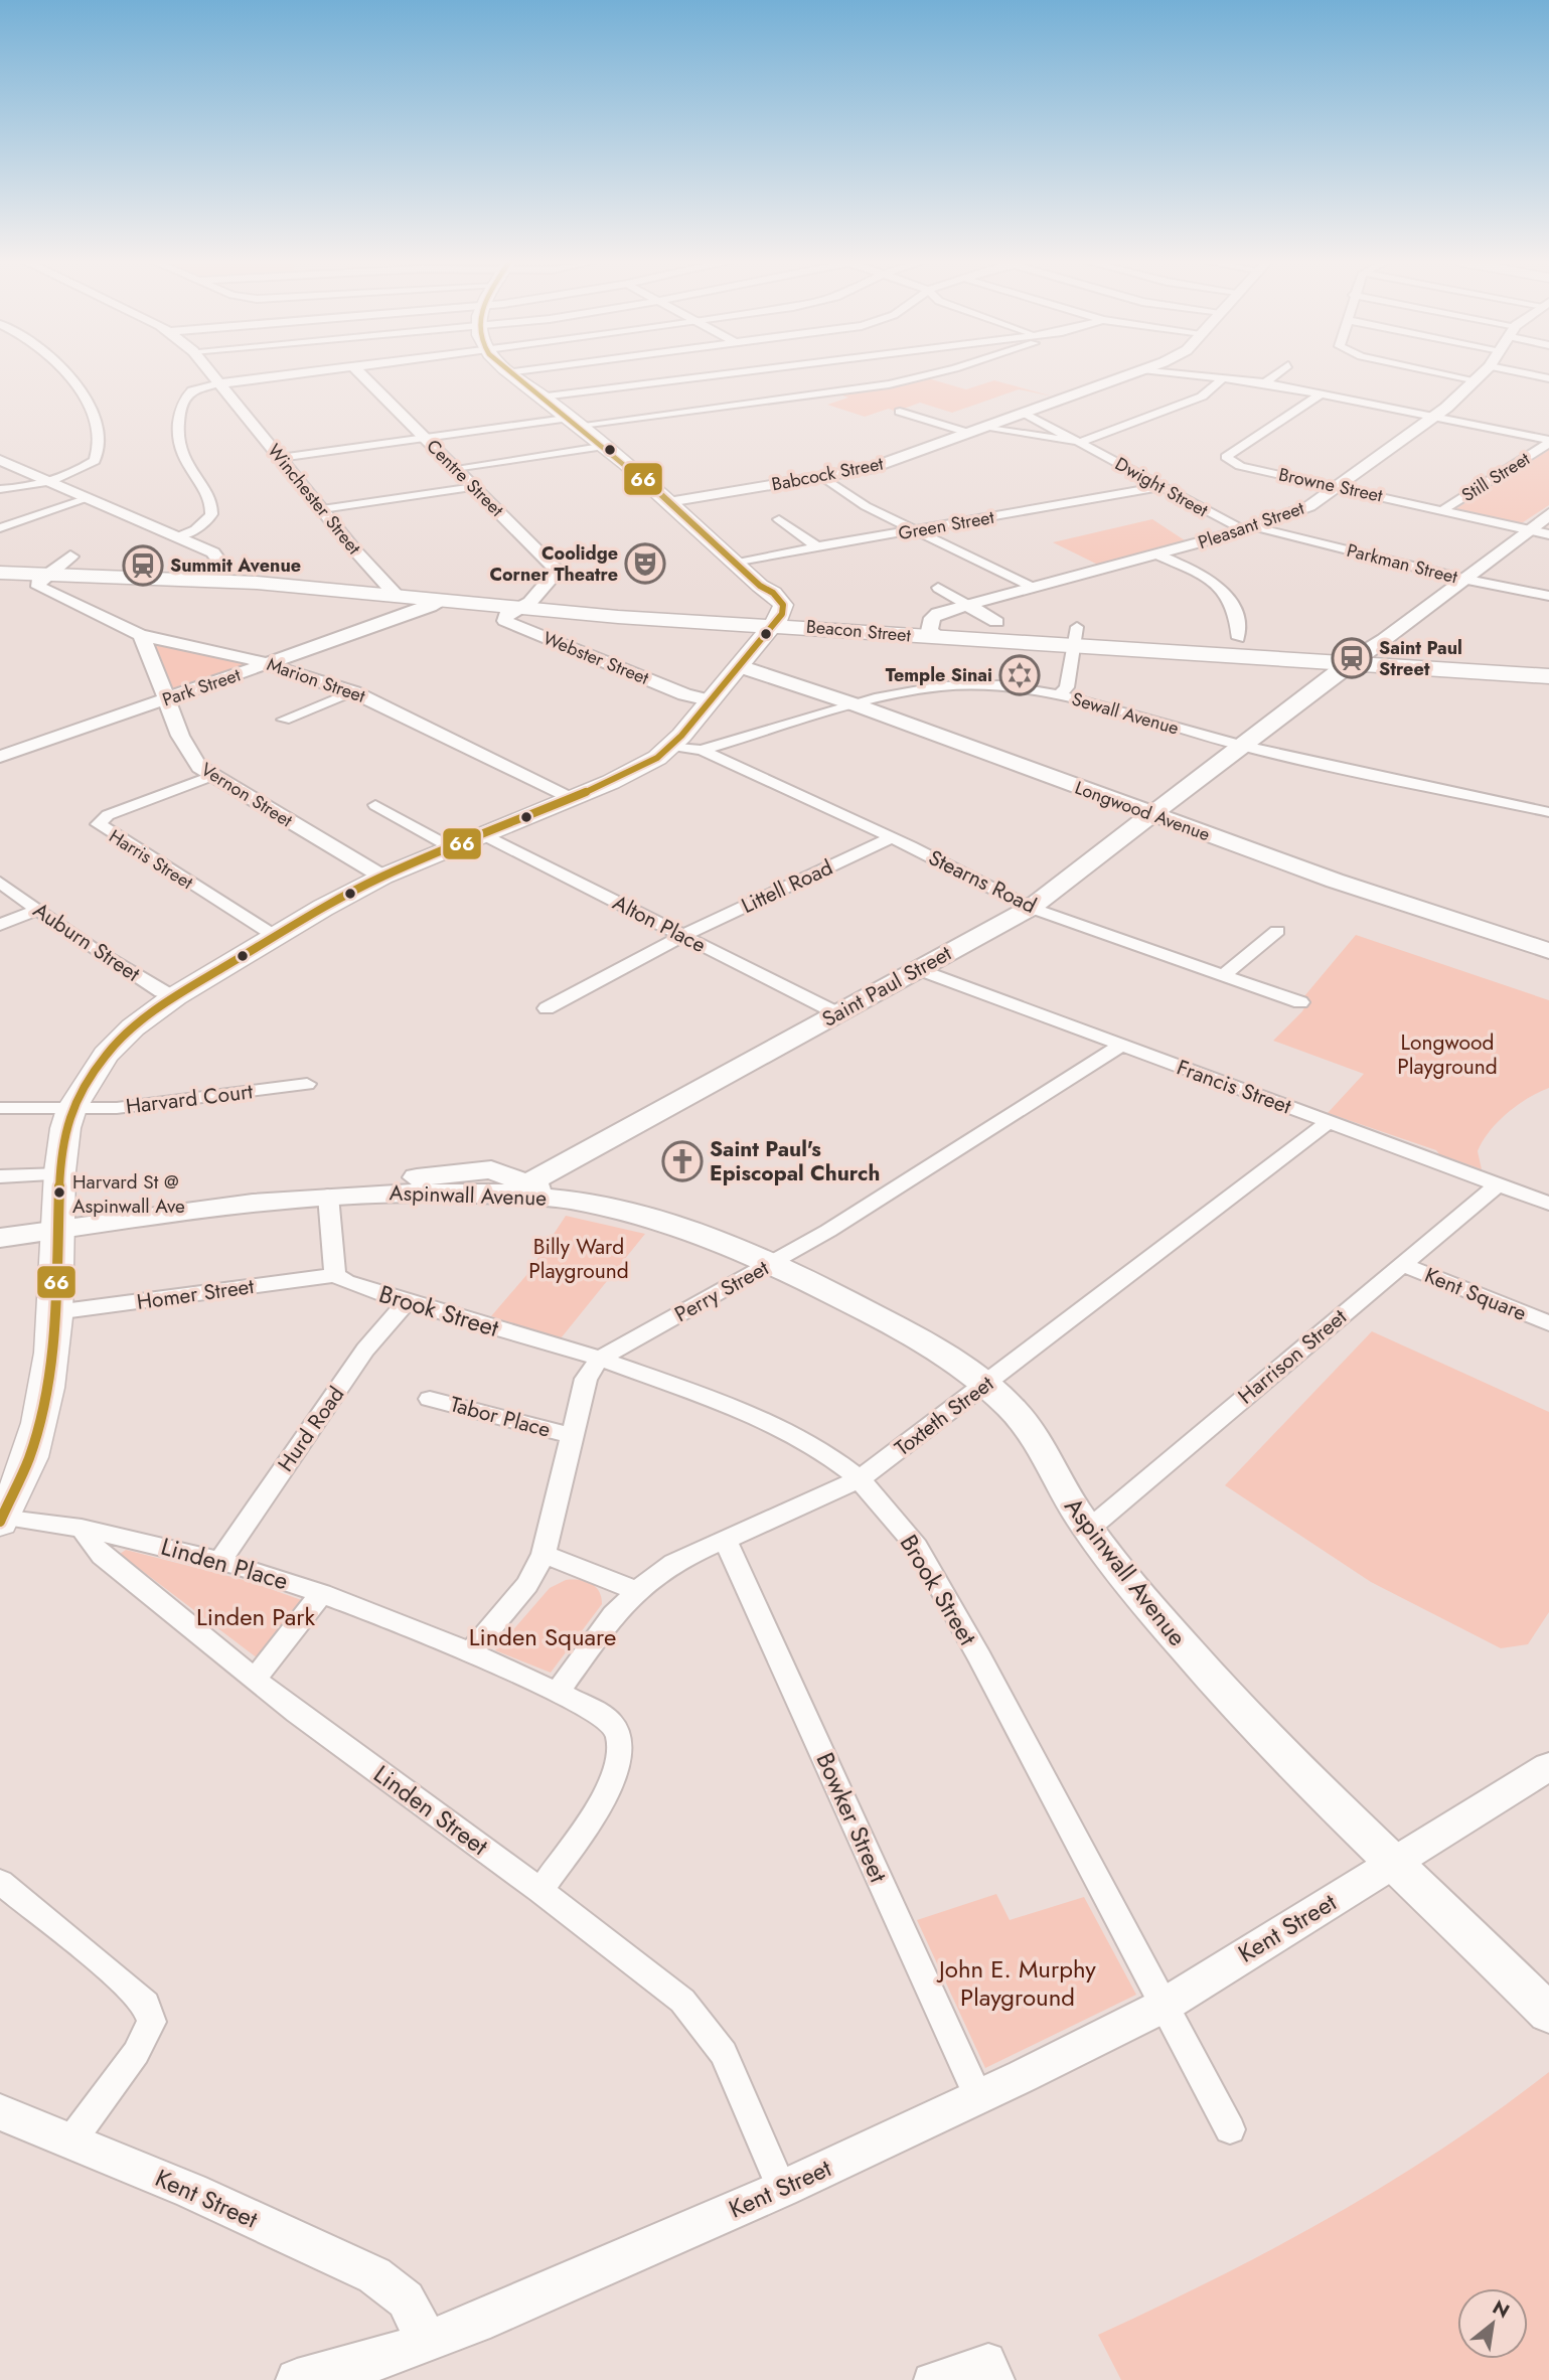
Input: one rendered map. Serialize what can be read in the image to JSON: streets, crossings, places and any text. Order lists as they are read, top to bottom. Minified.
{"streets":{"main road":["Beacon Street","Longwood Avenue","Saint Paul Street","Aspinwall Avenue"],"street":["Babcock Street","Still Street","Centre Street","Browne Street","Dwight Street","Winchester Street","Green Street","Pleasant Street","Parkman Street","Webster Street","Marion Street","Park Street","Sewall Avenue","Vernon Street","Harris Street","Stearns Road","Littell Road","Alton Place","Auburn Street","Francis Street","Harvard Court","Perry Street","Homer Street","Kent Square","Brook Street","Harrison Street","Toxteth Street","Tabor Place","Hurd Road","Linden Place","Linden Street","Bowker Street","Kent Street"]},"crossings":[["Babcock Street","Dwight Street"],["Still Street","Browne Street"],["Centre Street","Beacon Street"],["Browne Street","Pleasant Street"],["Browne Street","Saint Paul Street"],["Dwight Street","Green Street"],["Dwight Street","Pleasant Street"],["Dwight Street","Parkman Street"],["Winchester Street","Beacon Street"],["Pleasant Street","Parkman Street"],["Pleasant Street","Beacon Street"],["Parkman Street","Saint Paul Street"],["Beacon Street","Webster Street"],["Beacon Street","Marion Street"],["Beacon Street","Park Street"],["Beacon Street","Saint Paul Street"],["Marion Street","Park Street"],["Marion Street","Vernon Street"],["Park Street","Vernon Street"],["Sewall Avenue","Longwood Avenue"],["Sewall Avenue","Stearns Road"],["Sewall Avenue","Saint Paul Street"],["Vernon Street","Harris Street"],["Longwood Avenue","Saint Paul Street"],["Stearns Road","Littell Road"],["Stearns Road","Saint Paul Street"],["Littell Road","Alton Place"],["Alton Place","Saint Paul Street"],["Saint Paul Street","Francis Street"],["Saint Paul Street","Aspinwall Avenue"],["Francis Street","Perry Street"],["Francis Street","Harrison Street"],["Francis Street","Toxteth Street"],["Aspinwall Avenue","Perry Street"],["Aspinwall Avenue","Harrison Street"],["Aspinwall Avenue","Toxteth Street"],["Aspinwall Avenue","Kent Street"],["Perry Street","Brook Street"],["Homer Street","Brook Street"],["Kent Square","Harrison Street"],["Brook Street","Toxteth Street"],["Brook Street","Hurd Road"],["Brook Street","Kent Street"],["Toxteth Street","Linden Place"],["Toxteth Street","Bowker Street"],["Hurd Road","Linden Place"],["Linden Place","Linden Street"],["Linden Street","Kent Street"],["Bowker Street","Kent Street"]],"parks":["Longwood Playground","Billy Ward Playground","Linden Park","Linden Square","John E. Murphy Playground"],"places":{"theatre":["Coolidge Corner Theatre"],"station":["Summit Avenue","Saint Paul Street"],"synagogue":["Temple Sinai"],"church":["Saint Paul's Episcopal Church"],"other":["Harvard St @ Aspinwall Ave"]},"lines":["transit line 66"],"north":"top right"}
